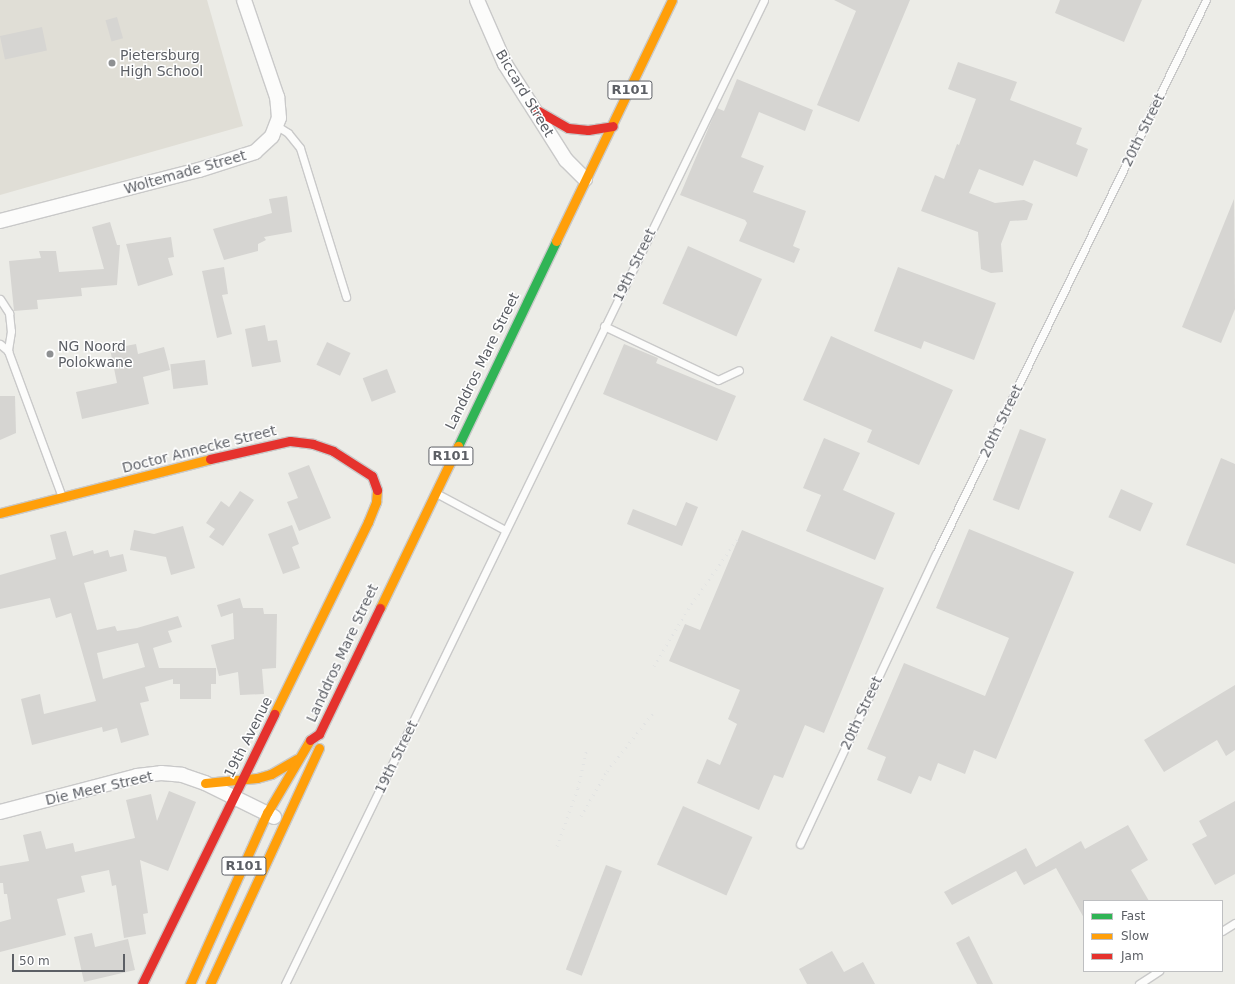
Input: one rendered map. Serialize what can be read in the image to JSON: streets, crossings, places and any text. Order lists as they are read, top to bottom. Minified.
{"streets":{"main road":["R101","Landdros Mare Street","Doctor Annecke Street","19th Avenue"],"street":["Biccard Street","Woltemade Street","Die Meer Street"],"lane":["20th Street","19th Street"]},"crossings":[["Biccard Street","Landdros Mare Street"],["Landdros Mare Street","Die Meer Street"],["Doctor Annecke Street","19th Avenue"],["19th Avenue","Die Meer Street"]],"places":["Pietersburg High School","NG Noord Polokwane"],"legend":["Fast","Slow","Jam"],"scale_bar":"50 m"}
